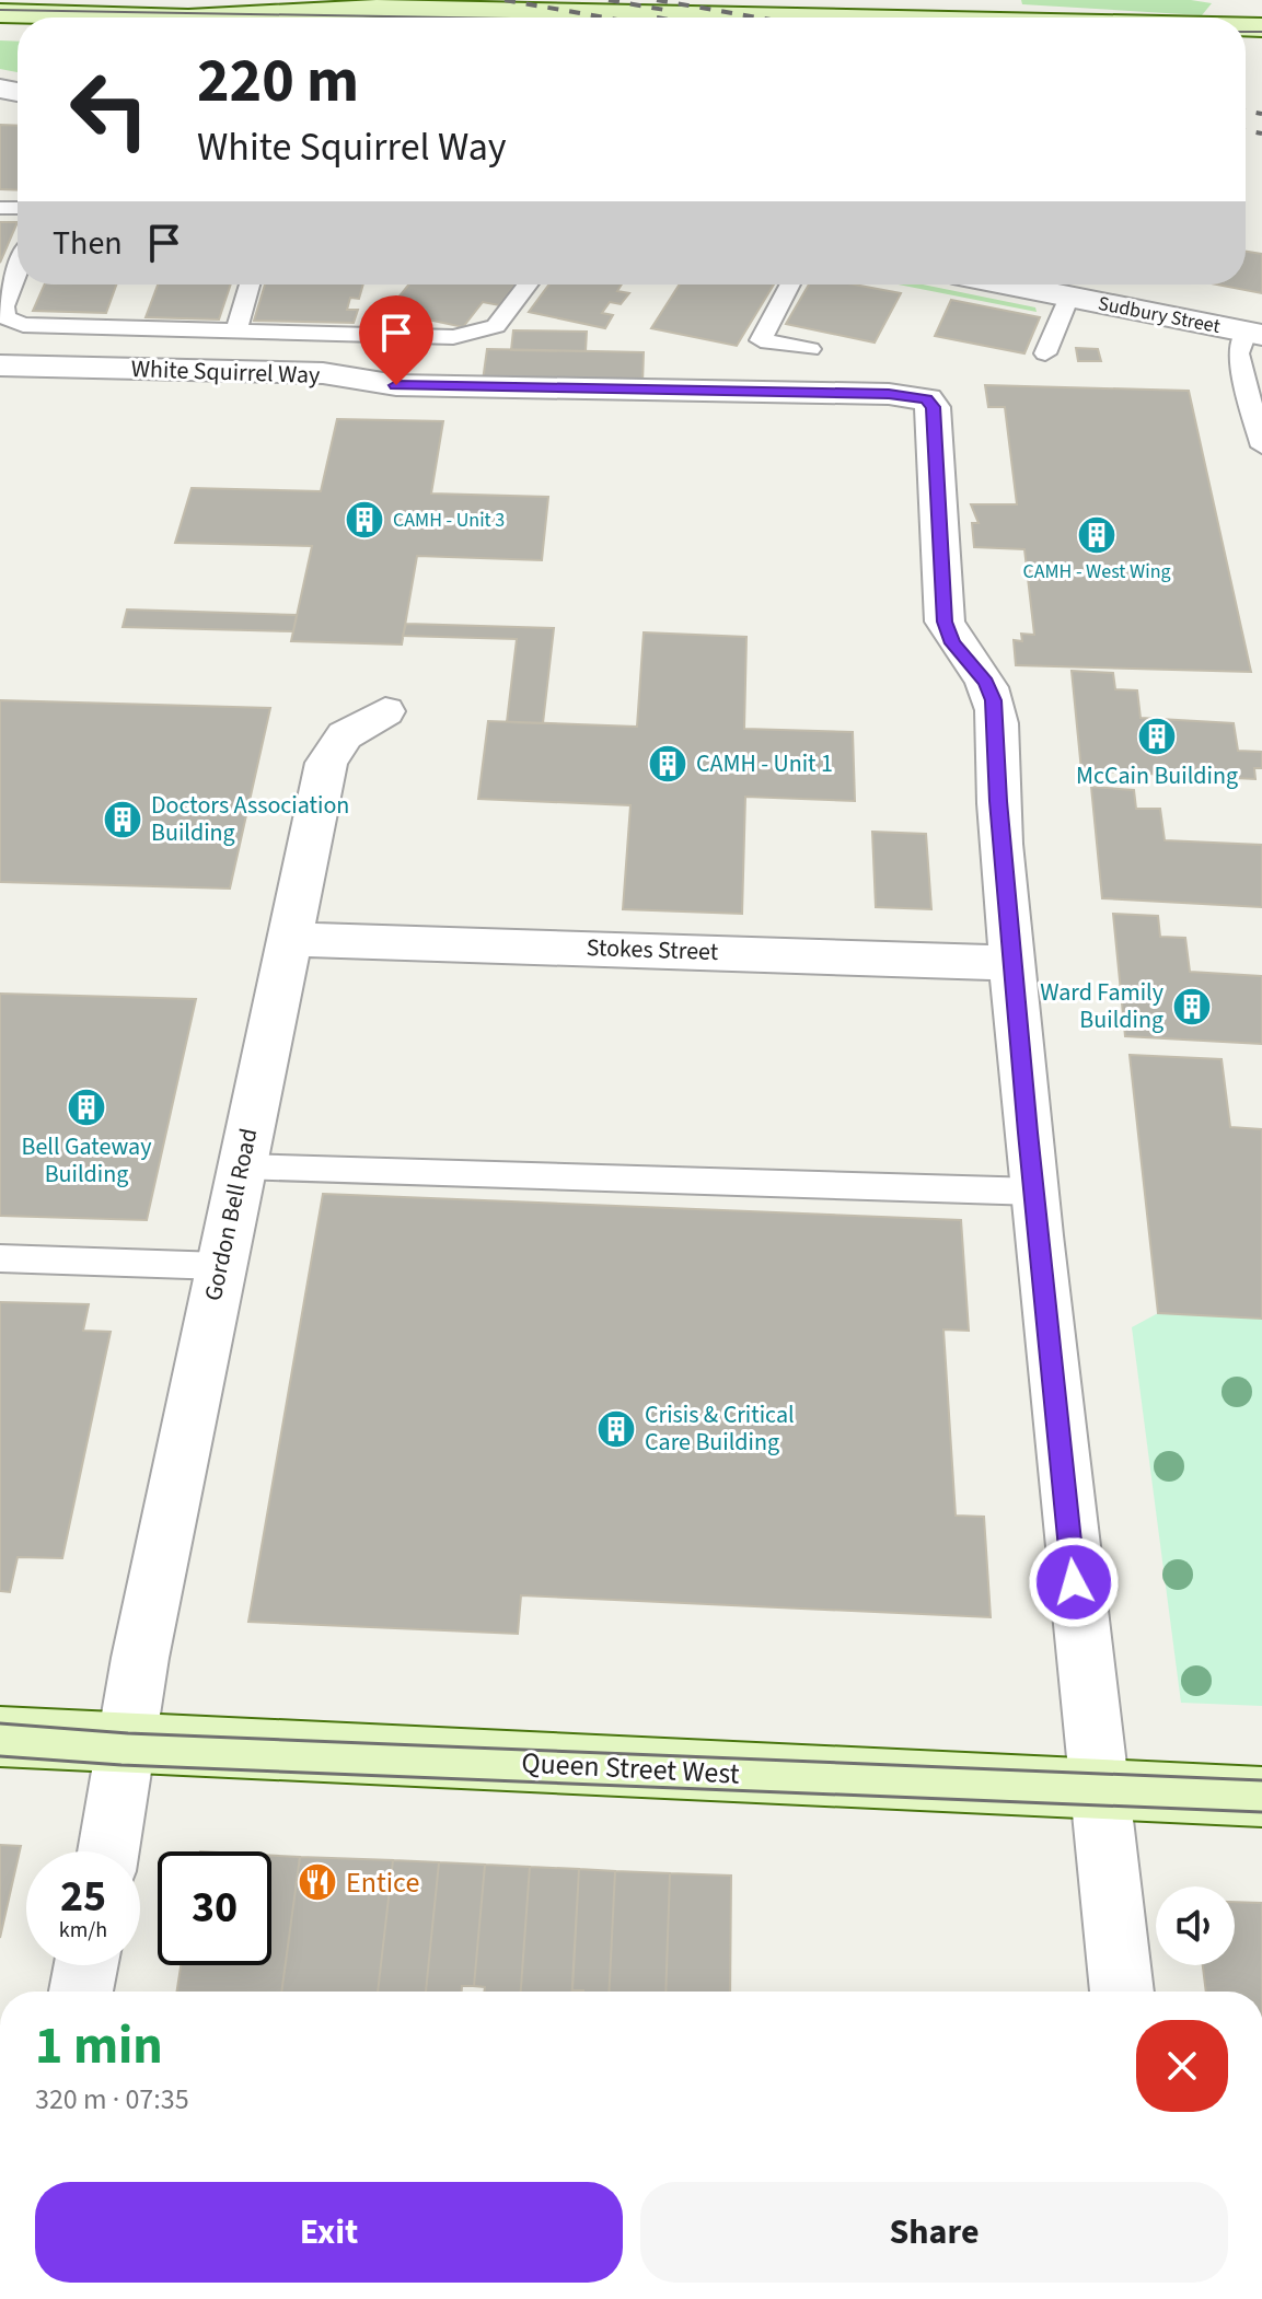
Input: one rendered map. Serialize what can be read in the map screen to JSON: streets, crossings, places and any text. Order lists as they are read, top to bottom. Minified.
{"streets":{"main road":["Queen Street West"],"street":["Sudbury Street","White Squirrel Way","Stokes Street","Gordon Bell Road"]},"crossings":[["White Squirrel Way","Stokes Street"],["White Squirrel Way","Queen Street West"],["Stokes Street","Gordon Bell Road"],["Gordon Bell Road","Queen Street West"]],"places":{"building":["CAMH - Unit 3","CAMH - West Wing","McCain Building","CAMH - Unit 1","Doctors Association Building","Ward Family Building","Bell Gateway Building","Crisis & Critical Care Building"],"restaurant":["Entice"]},"page":{"turn":["220 m","White Squirrel Way"],"then":"Then","speed":"25 km/h","limit":"30","heading":["1 min","320 m · 07:35"],"buttons":["Exit","Share"]}}
